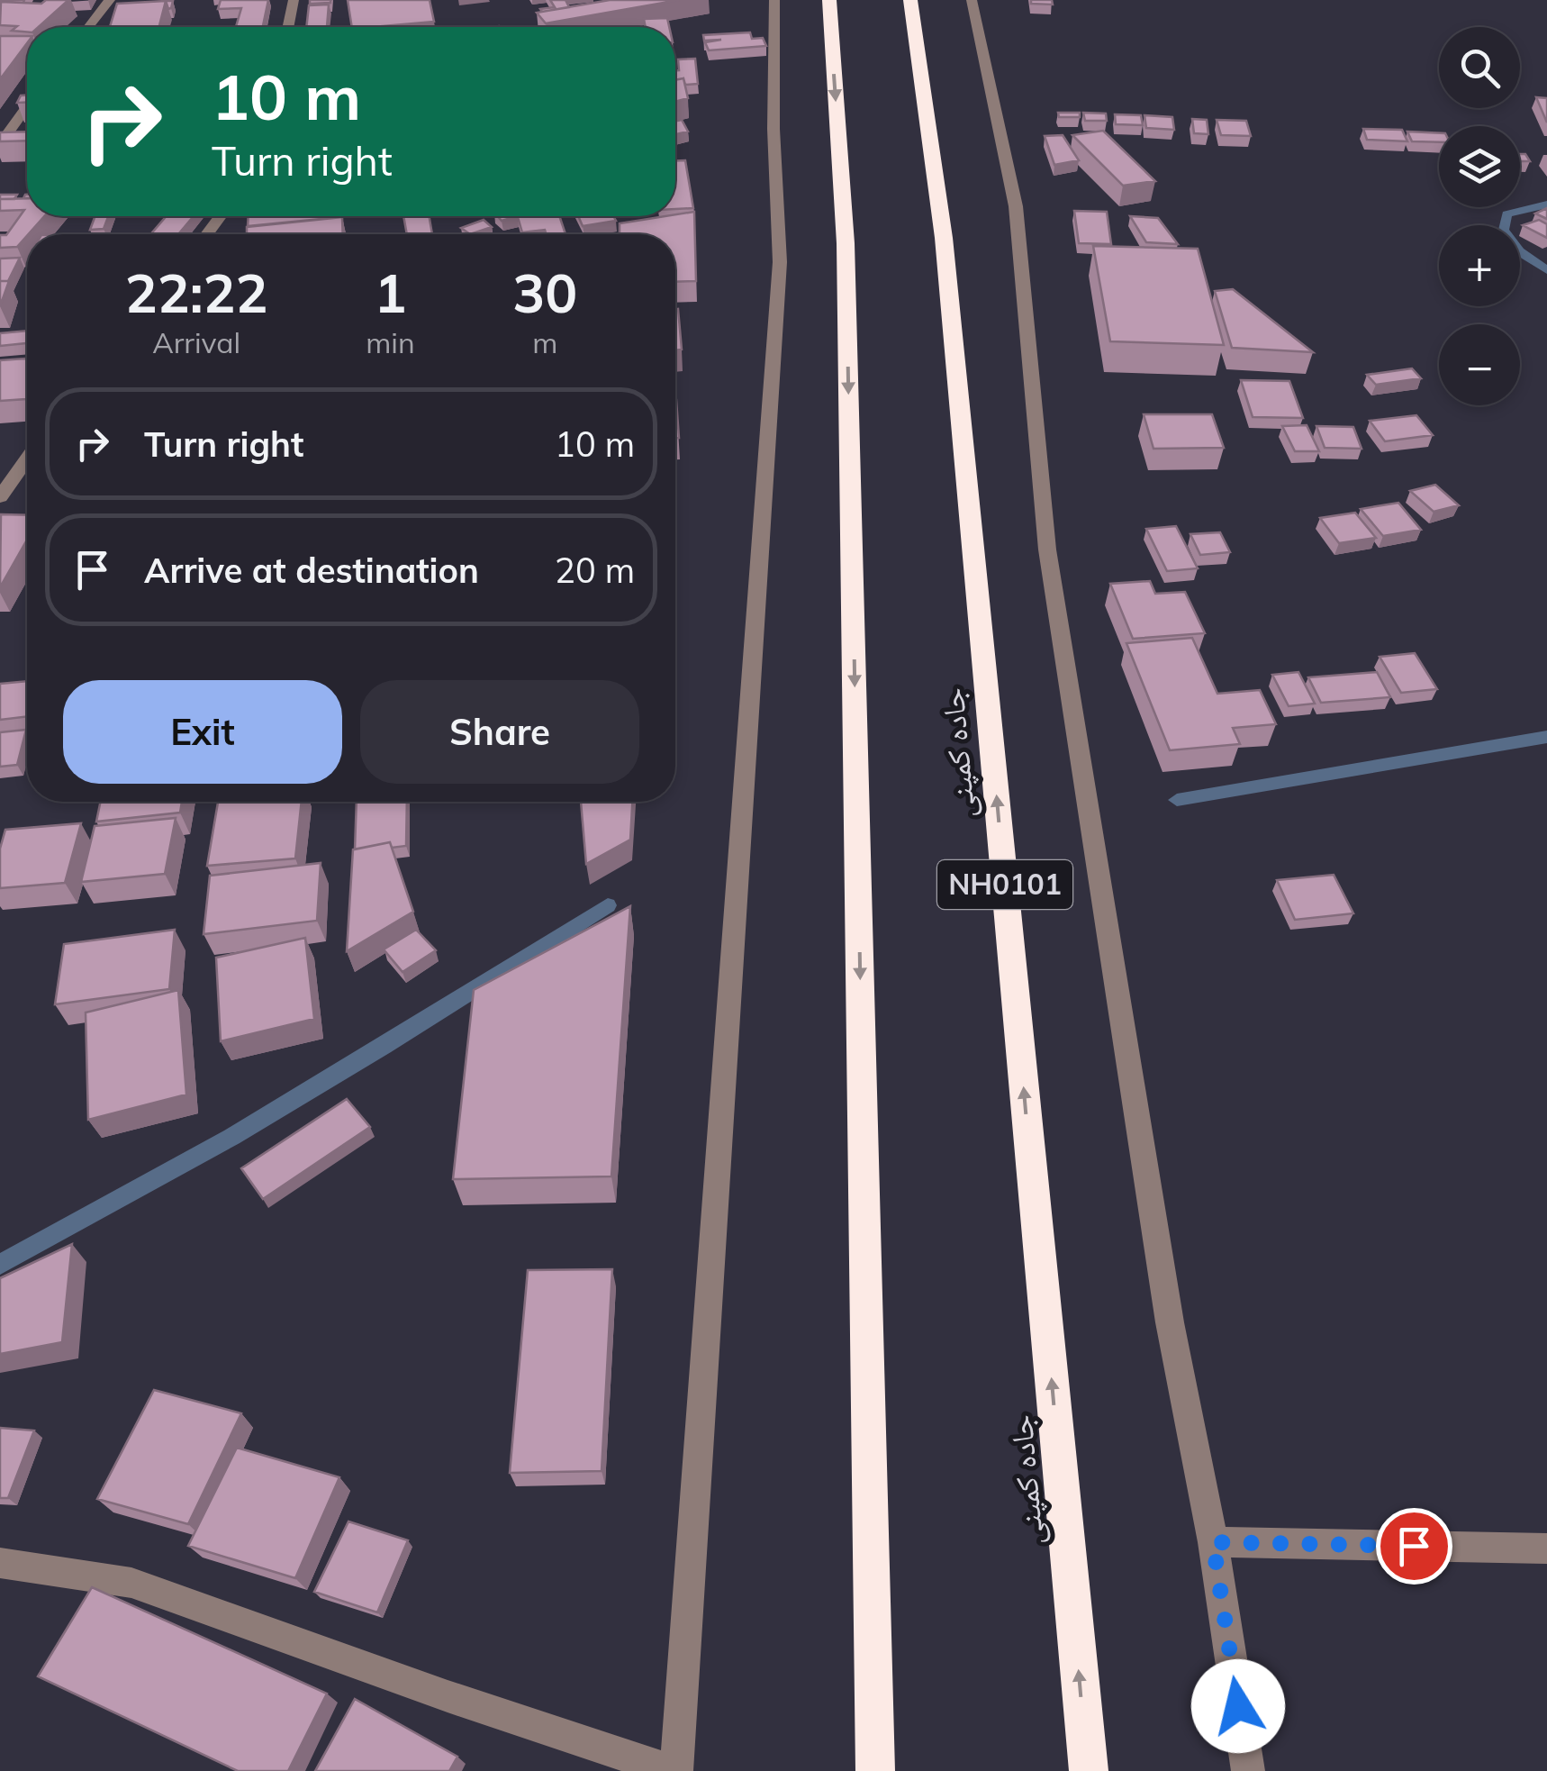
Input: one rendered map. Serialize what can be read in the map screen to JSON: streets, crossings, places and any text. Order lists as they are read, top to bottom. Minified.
{"streets":{"highway":["جاده کمپنی","NH0101"]},"page":{"map_buttons":["+","−"],"turn":["10 m","Turn right"],"eta":["22:22","Arrival","1","min","30","m"],"list":[{"name":"Turn right","value":"10 m"},{"name":"Arrive at destination","value":"20 m"}],"buttons":["Exit","Share"]}}
